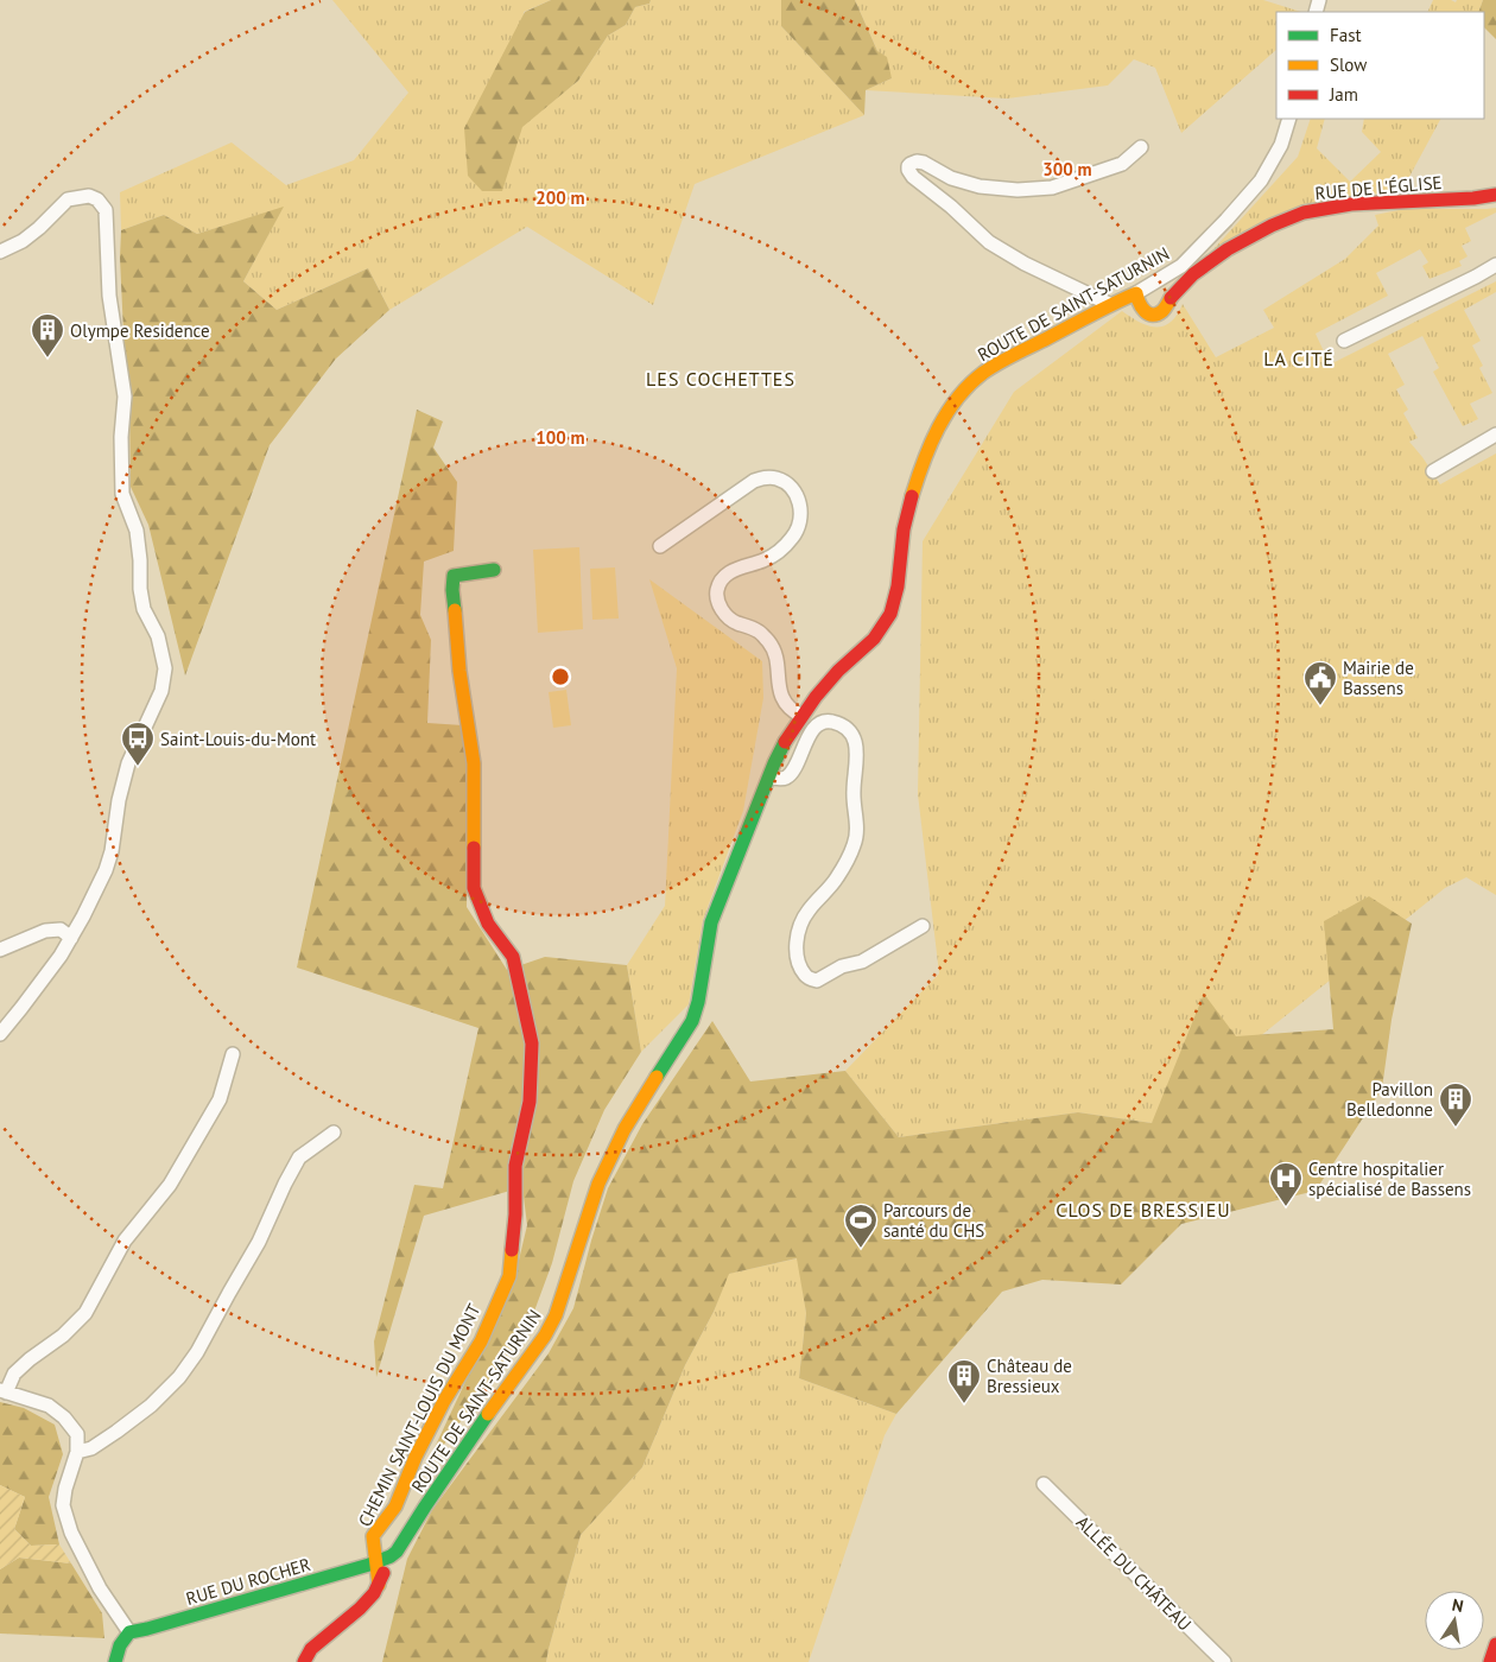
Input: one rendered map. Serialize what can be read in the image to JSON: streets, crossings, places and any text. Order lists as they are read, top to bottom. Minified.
{"streets":{"street":["RUE DE L'ÉGLISE","ROUTE DE SAINT-SATURNIN","CHEMIN SAINT-LOUIS DU MONT","ALLÉE DU CHÂTEAU","RUE DU ROCHER"]},"crossings":[["RUE DE L'ÉGLISE","ROUTE DE SAINT-SATURNIN"],["ROUTE DE SAINT-SATURNIN","CHEMIN SAINT-LOUIS DU MONT"],["ROUTE DE SAINT-SATURNIN","RUE DU ROCHER"],["CHEMIN SAINT-LOUIS DU MONT","RUE DU ROCHER"]],"districts":["LA CITÉ","LES COCHETTES","CLOS DE BRESSIEU"],"places":{"building":["Olympe Residence","Pavillon Belledonne","Château de Bressieux"],"public building":["Mairie de Bassens"],"bus stop":["Saint-Louis-du-Mont"],"hospital":["Centre hospitalier spécialisé de Bassens"],"sports":["Parcours de santé du CHS"]},"legend":["Fast","Slow","Jam"],"north":"top","rings":["300 m","200 m","100 m"]}
